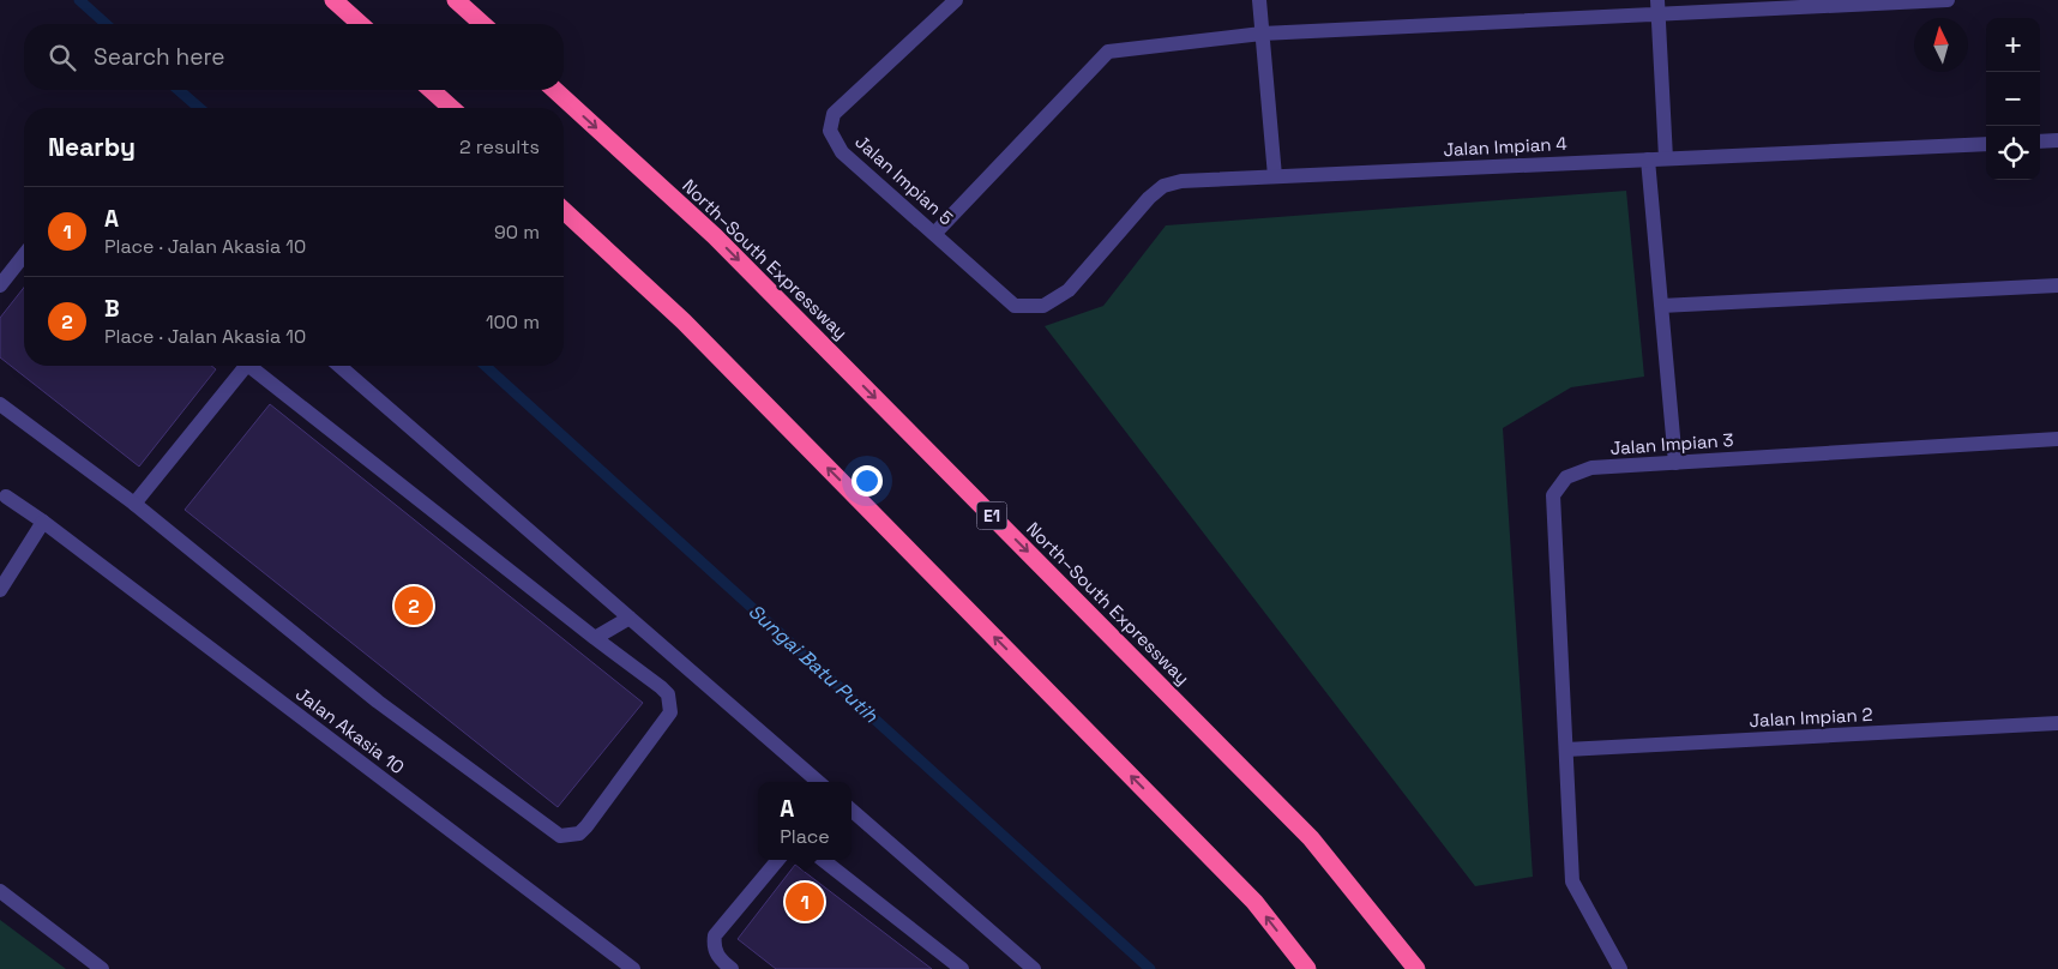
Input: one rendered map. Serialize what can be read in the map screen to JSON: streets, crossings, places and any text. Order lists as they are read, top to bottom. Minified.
{"streets":{"highway":["North–South Expressway","E1"],"street":["Jalan Impian 4","Jalan Impian 5","Jalan Impian 3","Jalan Impian 2","Jalan Akasia 10"]},"crossings":[["Jalan Impian 4","Jalan Impian 5"],["Jalan Impian 3","Jalan Impian 2"]],"water":["Sungai Batu Putih"],"north":"top","page":{"map_buttons":["+","−"],"search":"Search here","heading":["Nearby","2 results"],"list":[{"mark":"1","name":"A","note":"Place · Jalan Akasia 10","value":"90 m"},{"mark":"2","name":"B","note":"Place · Jalan Akasia 10","value":"100 m"}],"pins":["2","1"],"popup":["A","Place"]}}
